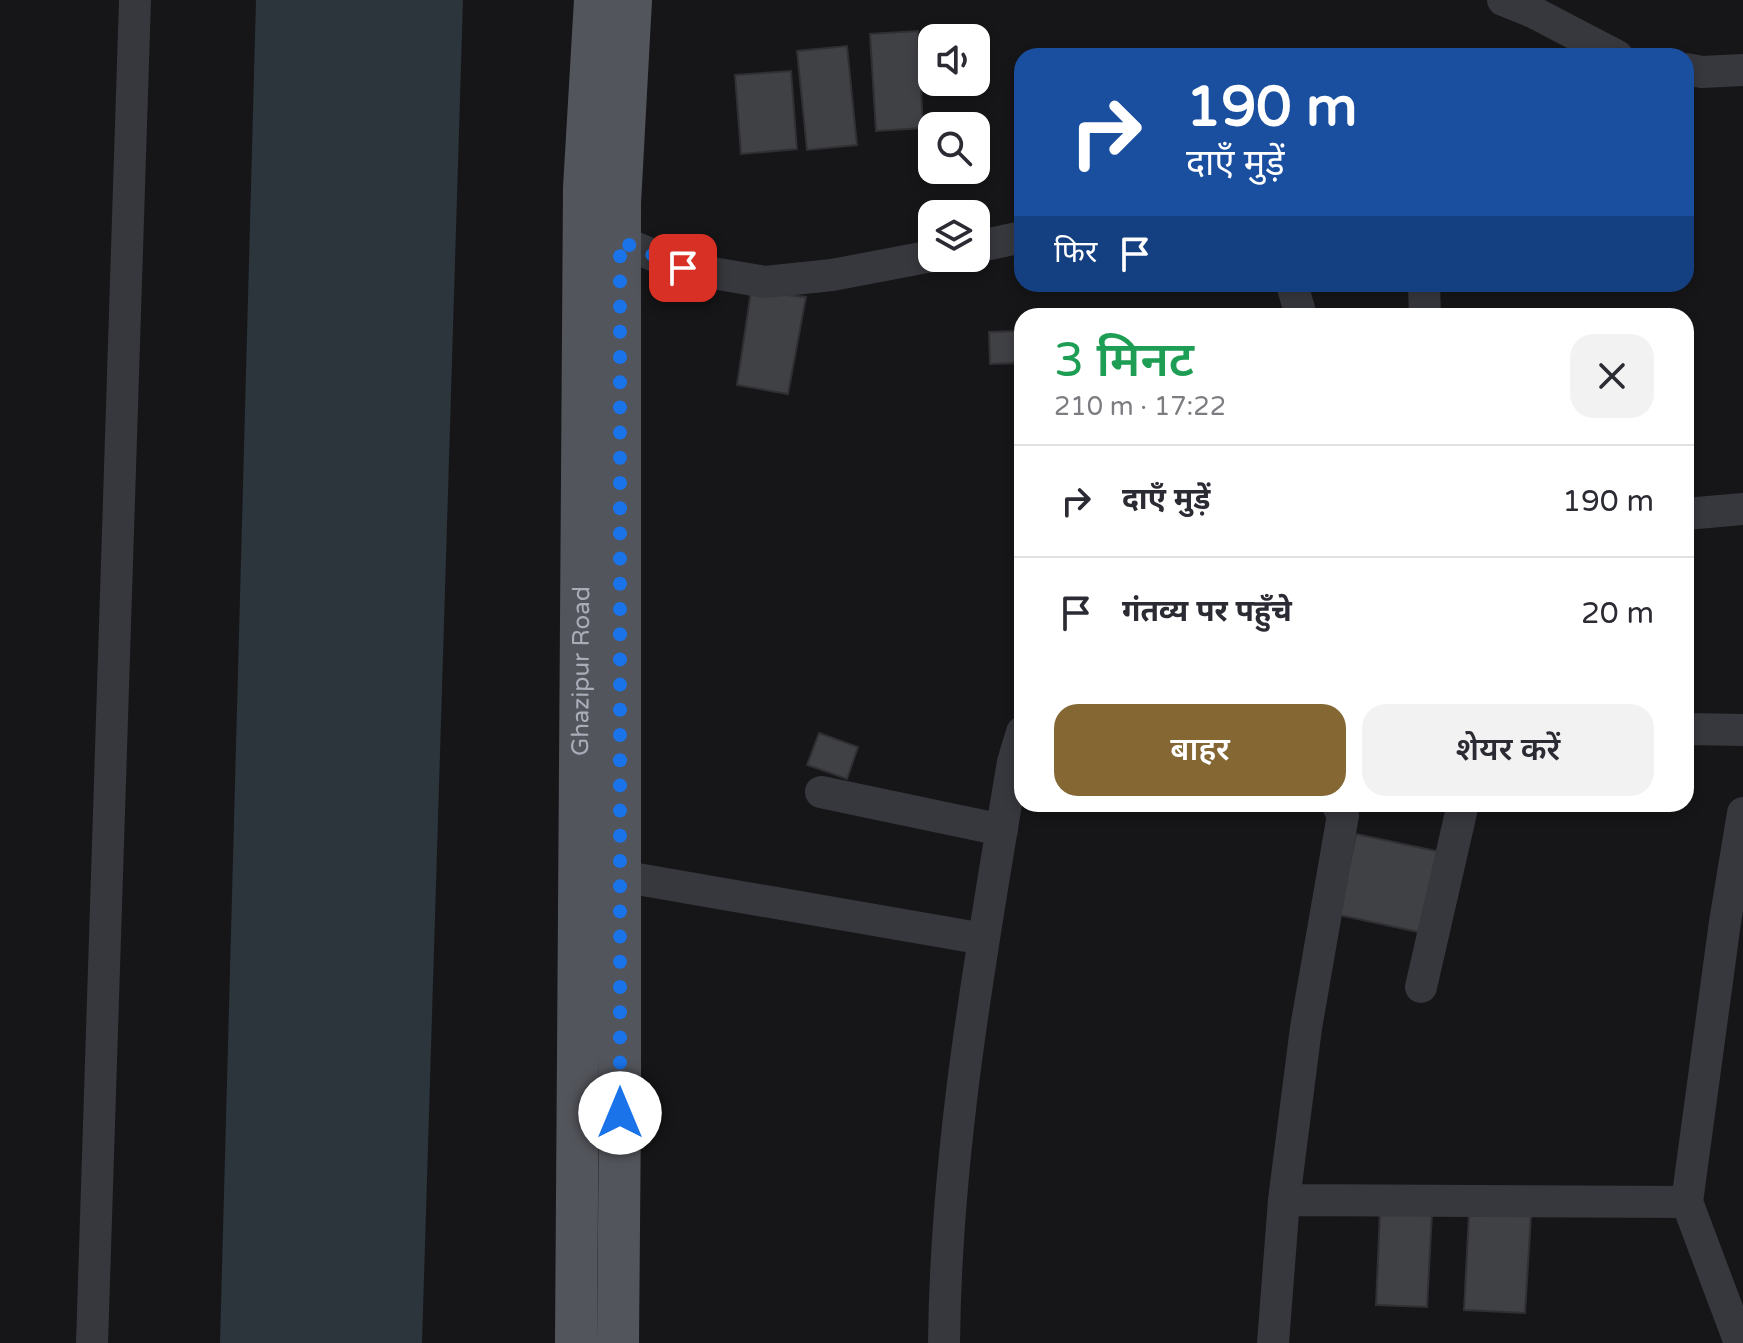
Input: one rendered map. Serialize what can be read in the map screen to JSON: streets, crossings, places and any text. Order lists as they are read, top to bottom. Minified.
{"streets":{"main road":["Ghazipur Road"]},"page":{"turn":["190 m","दाएँ मुड़ें"],"then":"फिर","heading":["3 मिनट","210 m · 17:22"],"list":[{"name":"दाएँ मुड़ें","value":"190 m"},{"name":"गंतव्य पर पहुँचे","value":"20 m"}],"buttons":["बाहर","शेयर करें"]}}
